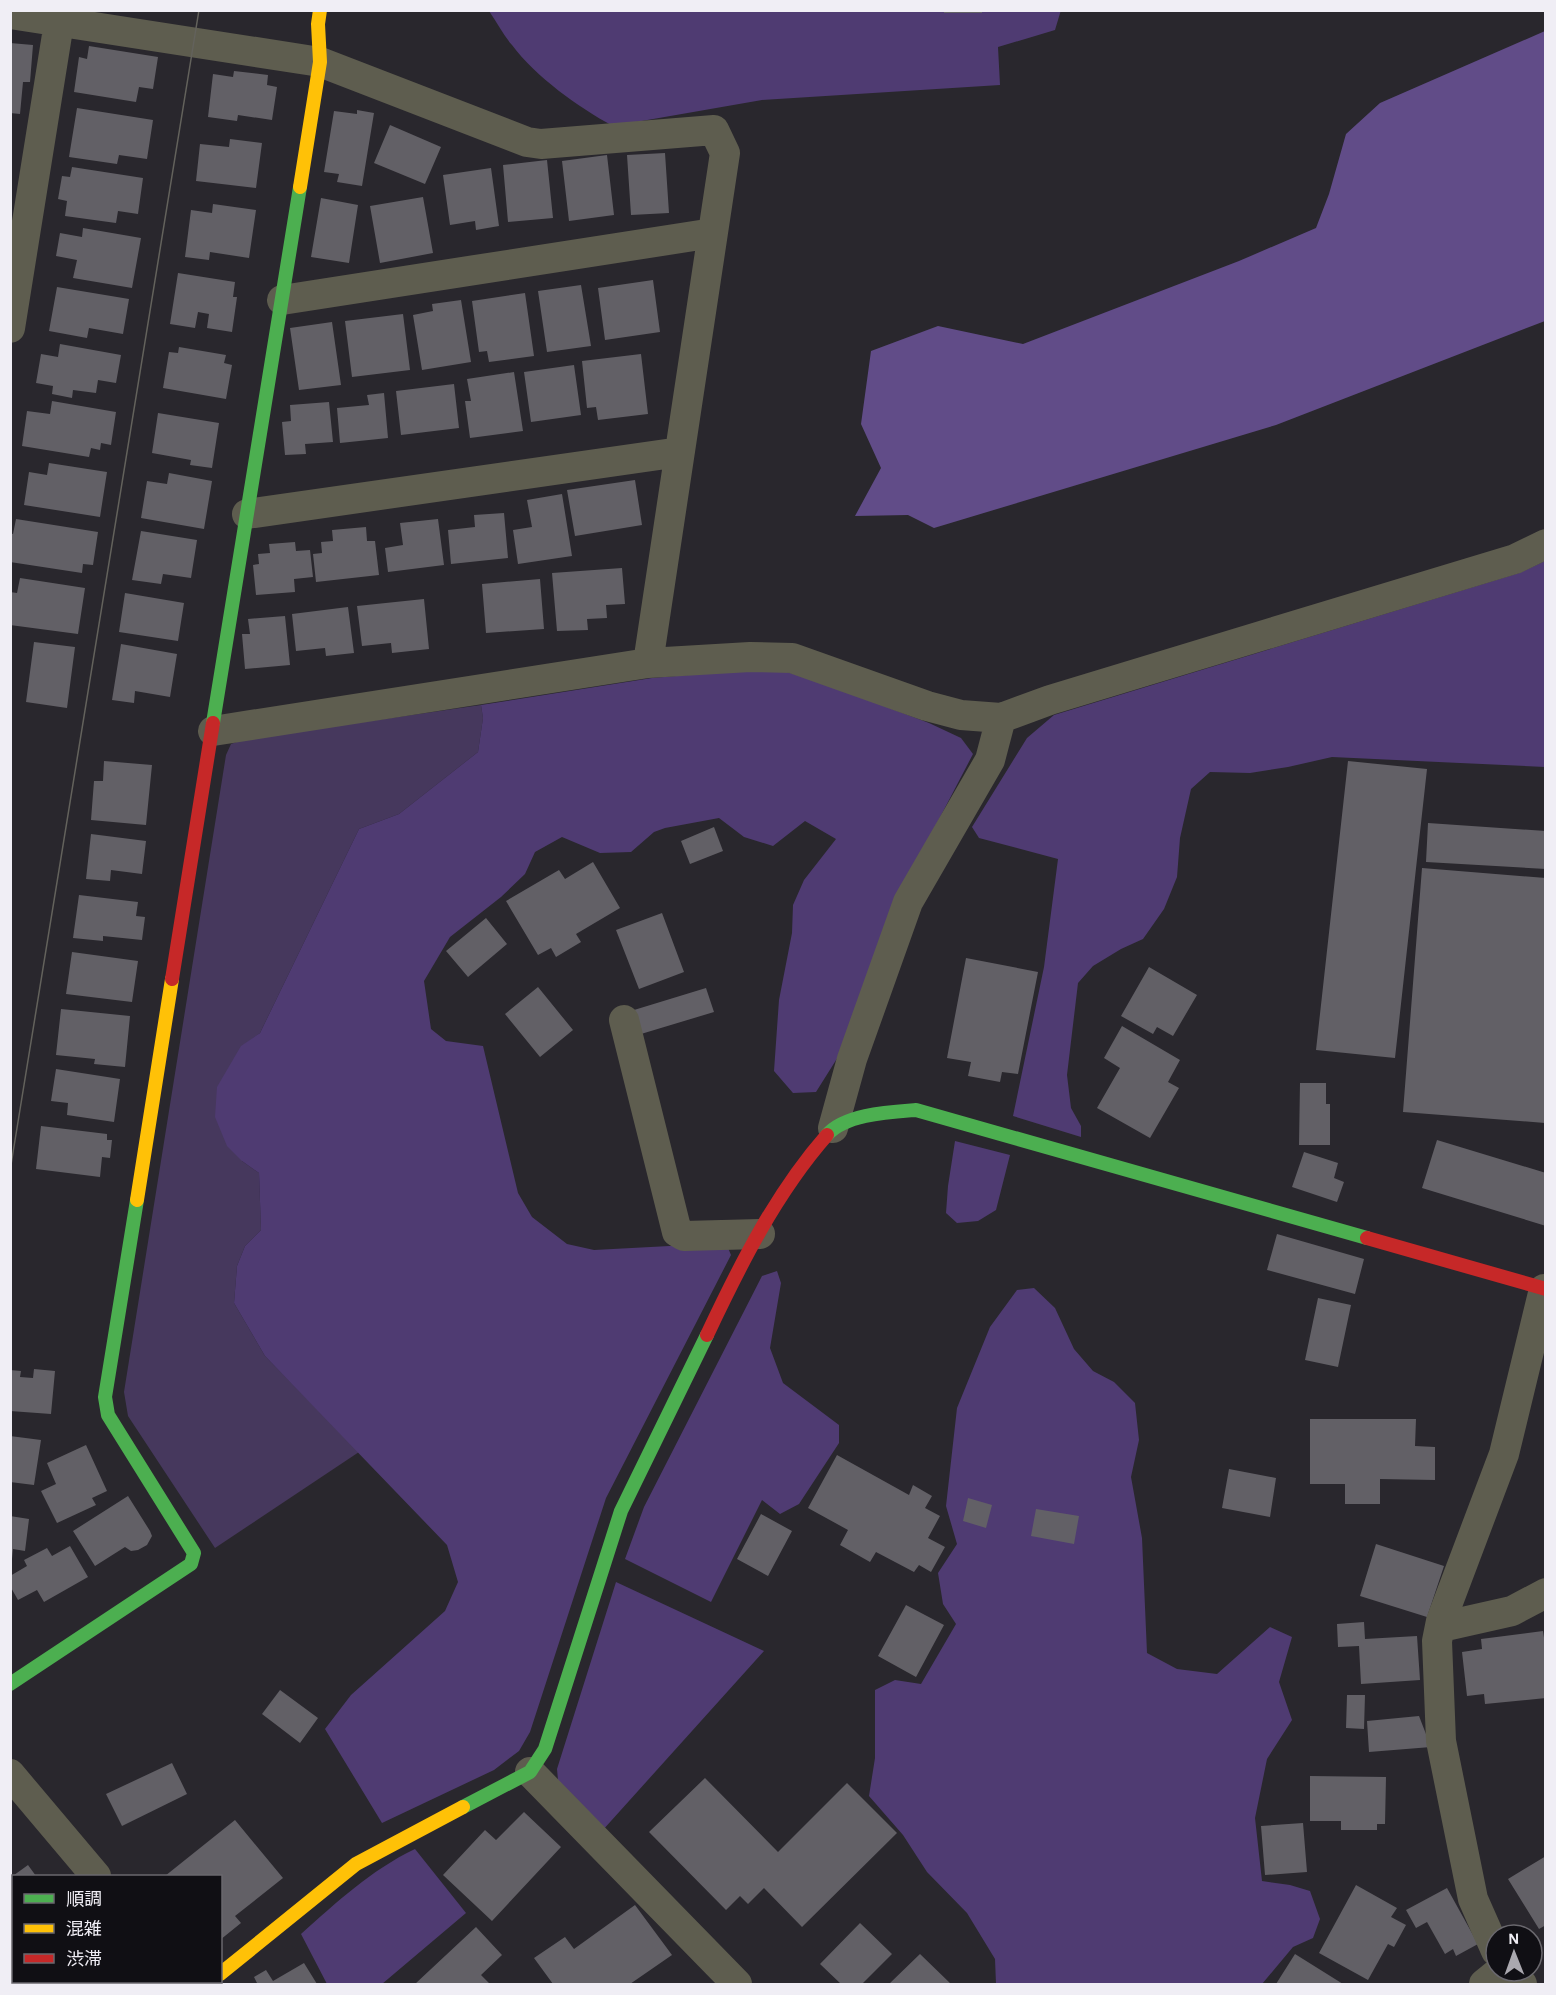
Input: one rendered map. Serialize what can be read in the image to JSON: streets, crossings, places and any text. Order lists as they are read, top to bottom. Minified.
{"legend":["順調","混雑","渋滞"],"north":"top"}
